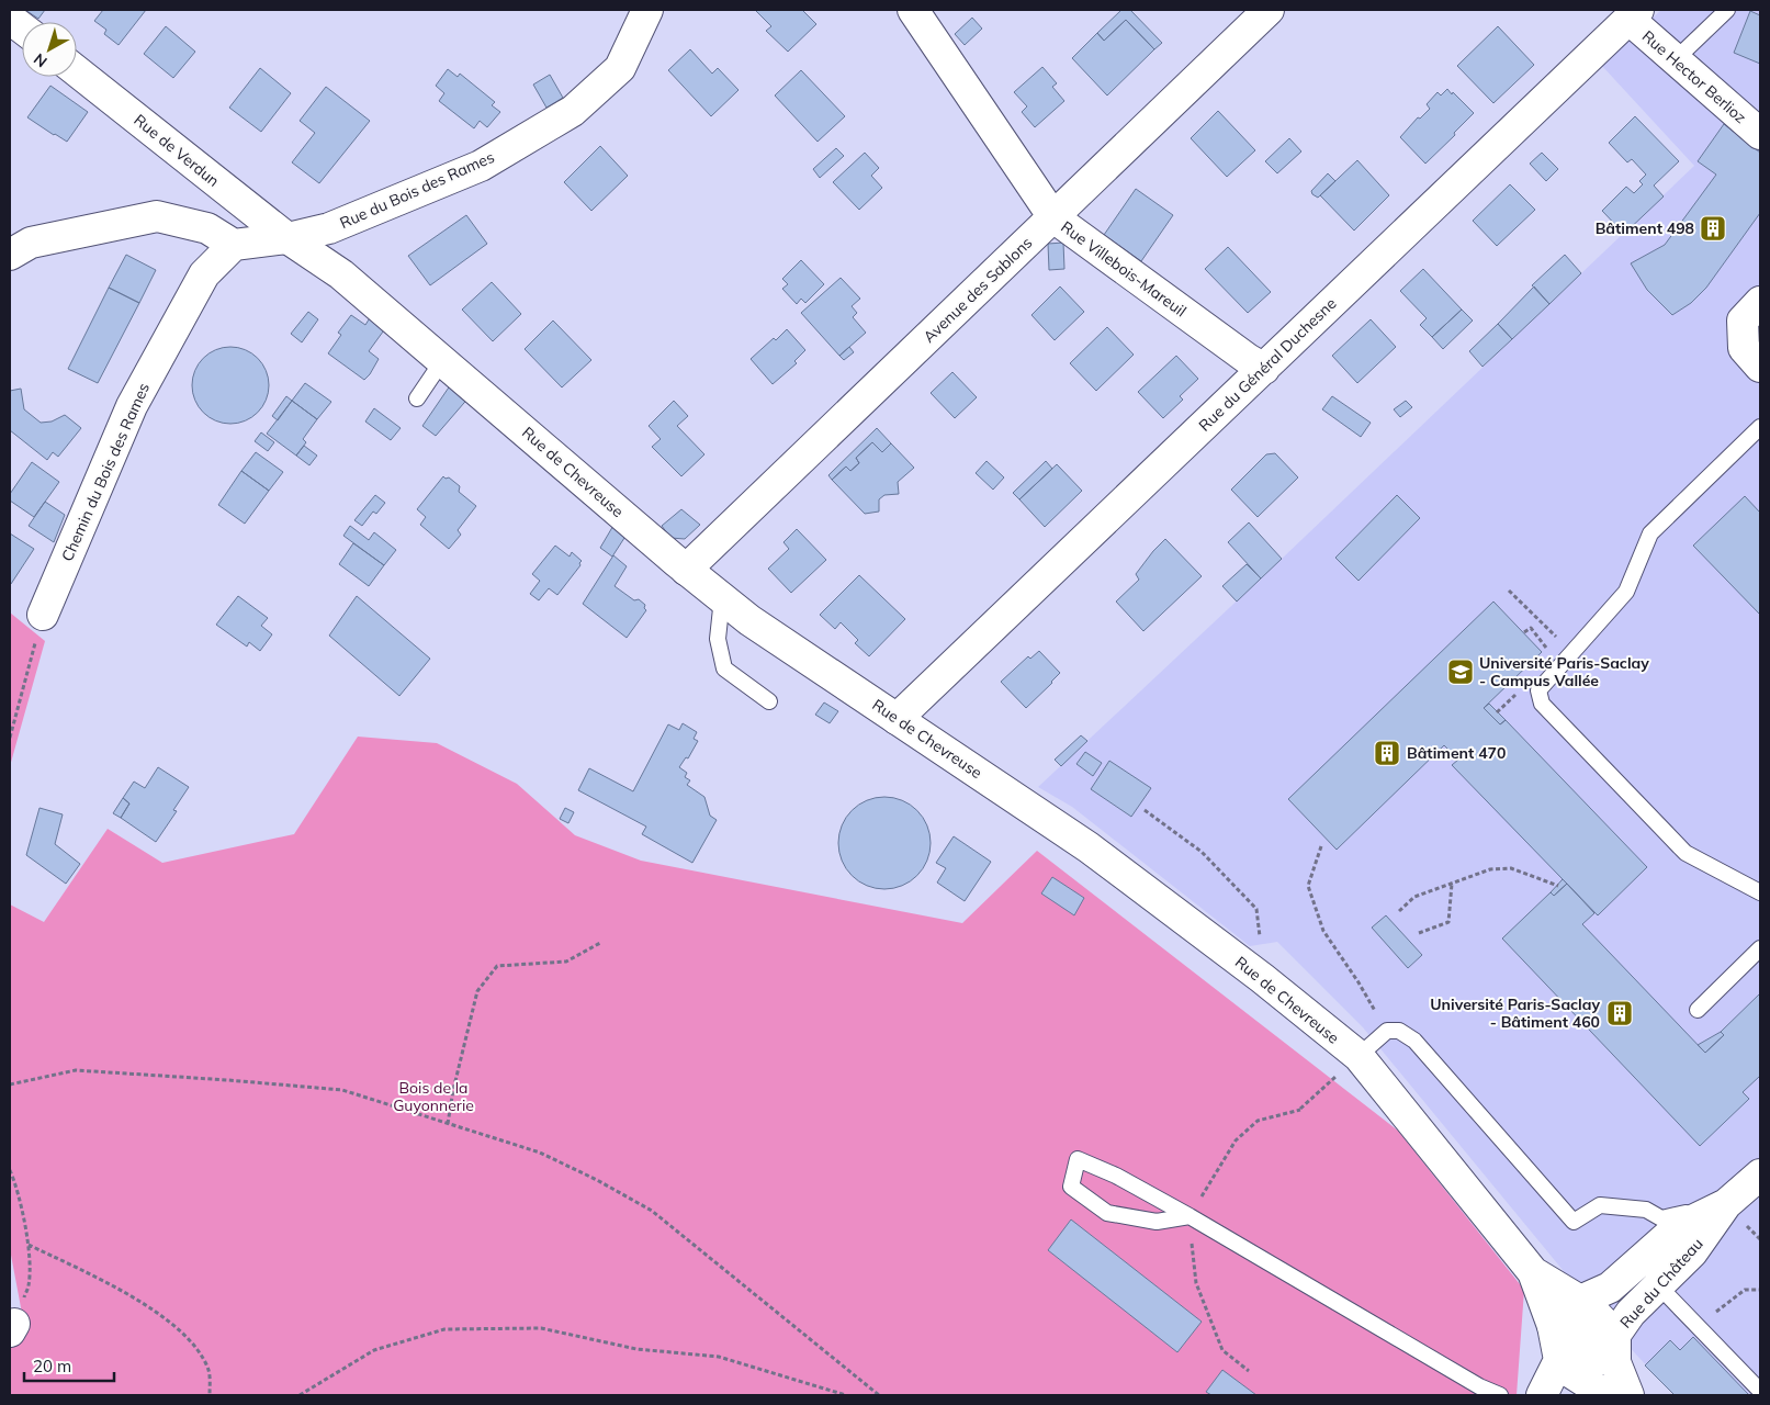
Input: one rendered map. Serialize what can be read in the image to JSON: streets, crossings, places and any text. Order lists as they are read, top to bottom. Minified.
{"streets":{"street":["Rue Hector Berlioz","Rue de Verdun","Rue du Bois des Rames","Rue Villebois-Mareuil","Avenue des Sablons","Rue du Général Duchesne","Chemin du Bois des Rames","Rue de Chevreuse","Rue du Château"]},"crossings":[["Rue Hector Berlioz","Rue du Général Duchesne"],["Rue de Verdun","Rue du Bois des Rames"],["Rue de Verdun","Rue de Chevreuse"],["Rue du Bois des Rames","Rue de Chevreuse"],["Rue Villebois-Mareuil","Avenue des Sablons"],["Rue Villebois-Mareuil","Rue du Général Duchesne"],["Avenue des Sablons","Rue de Chevreuse"],["Rue du Général Duchesne","Rue de Chevreuse"]],"parks":["Bois de la Guyonnerie"],"places":{"building":["Bâtiment 498","Bâtiment 470","Université Paris-Saclay - Bâtiment 460"],"school or university":["Université Paris-Saclay - Campus Vallée"]},"scale_bar":"20 m","north":"bottom left"}
